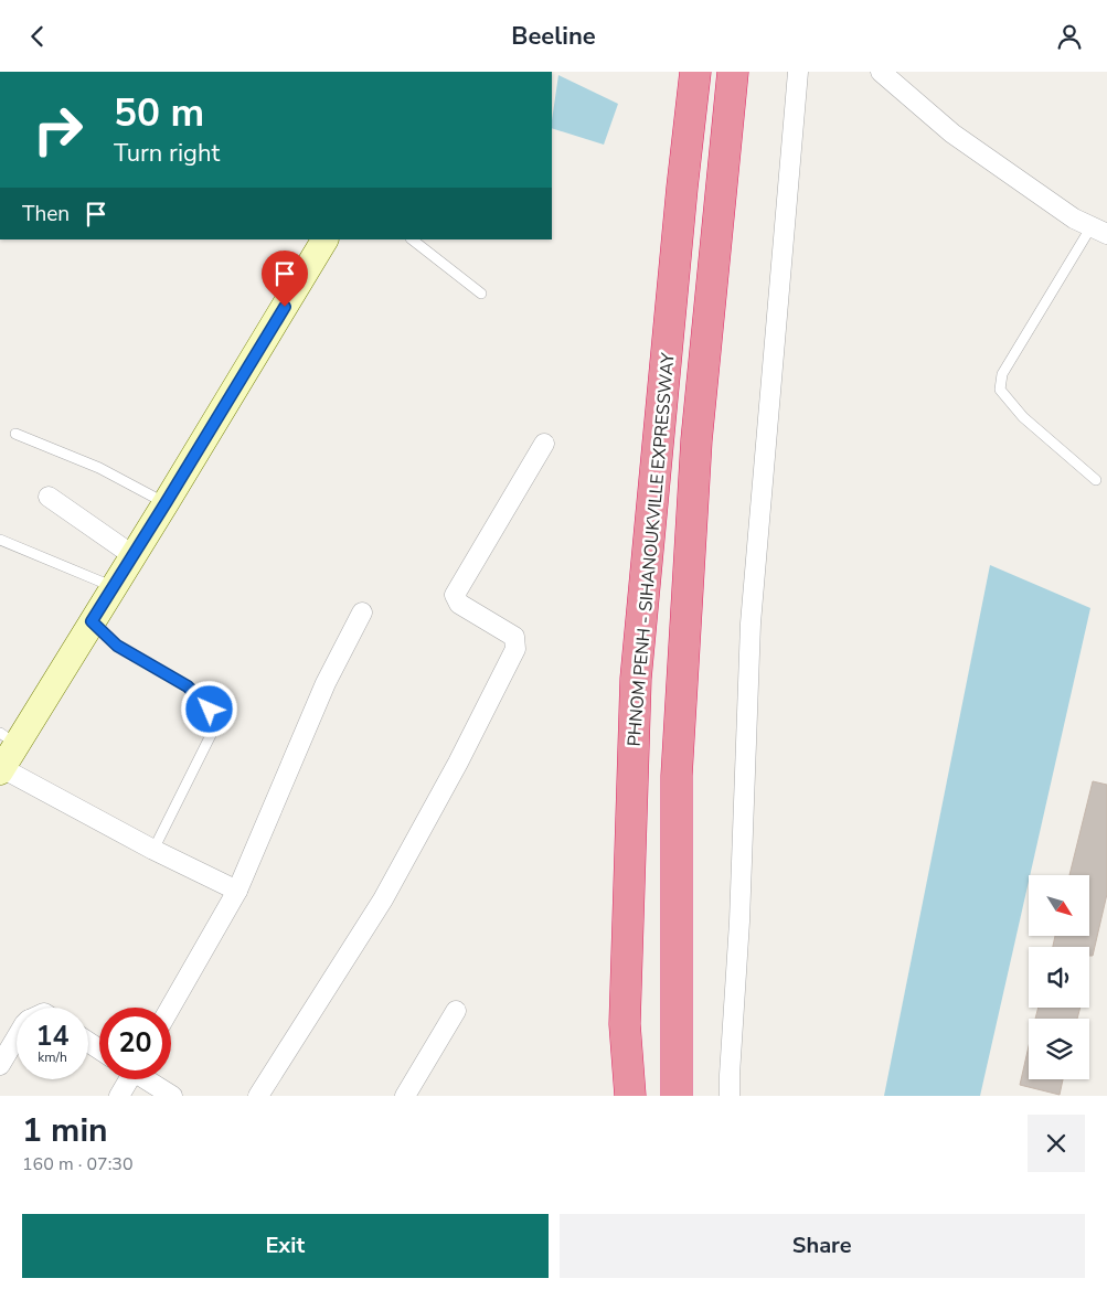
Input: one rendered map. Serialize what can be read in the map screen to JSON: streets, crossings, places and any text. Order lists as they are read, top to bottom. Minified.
{"streets":{"highway":["PHNOM PENH - SIHANOUKVILLE EXPRESSWAY"]},"north":"bottom right","page":{"header":"Beeline","turn":["50 m","Turn right"],"then":"Then","speed":"14 km/h","limit":"20","heading":["1 min","160 m · 07:30"],"buttons":["Exit","Share"]}}
